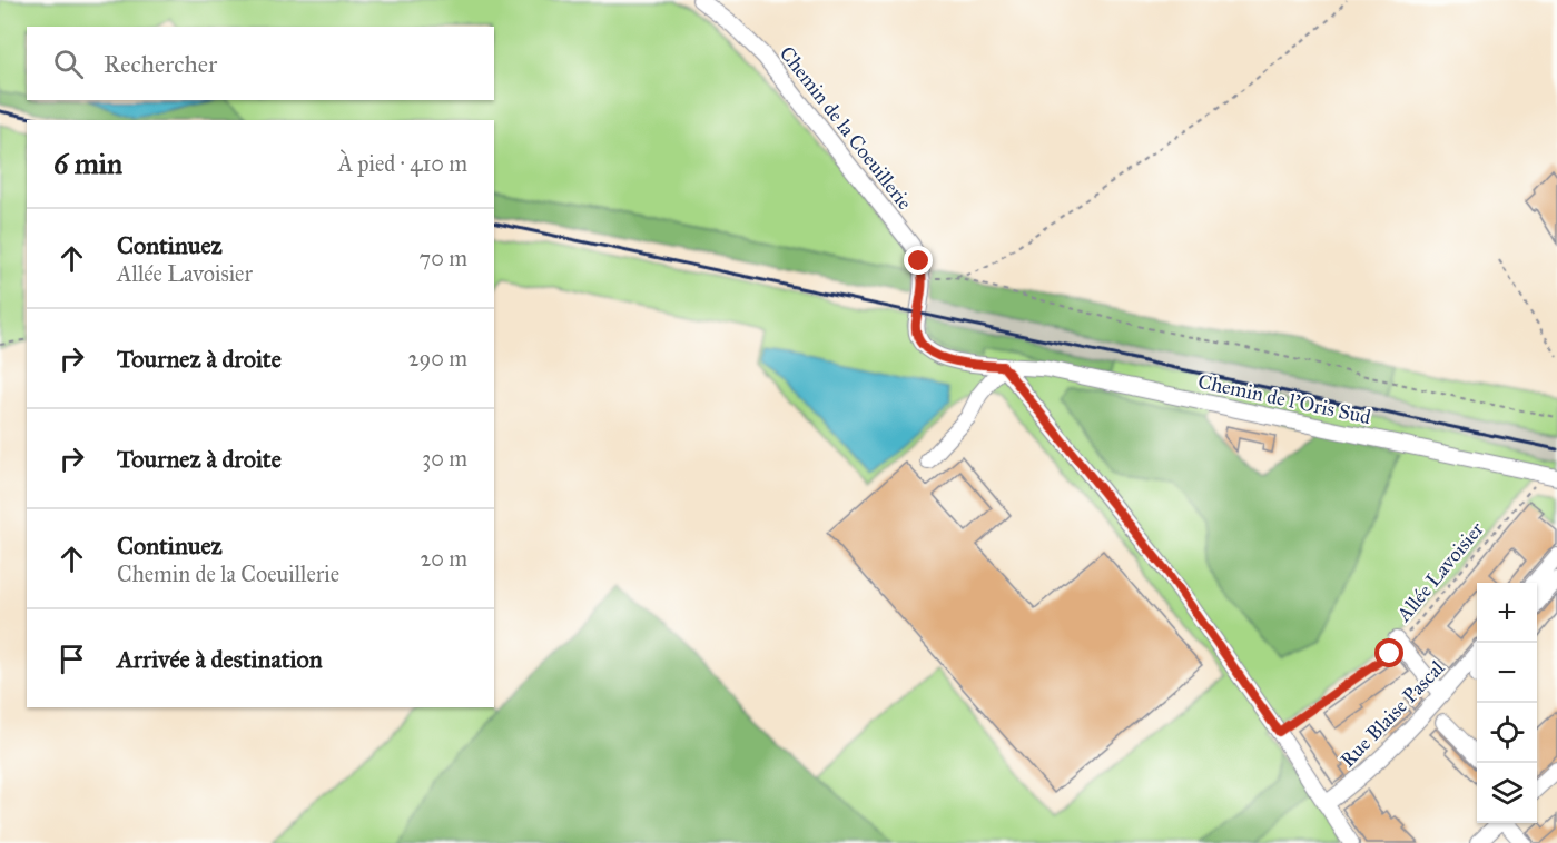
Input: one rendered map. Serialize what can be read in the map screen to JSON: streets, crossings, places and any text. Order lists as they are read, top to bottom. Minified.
{"streets":{"street":["Chemin de la Coeuillerie","Chemin de l'Oris Sud","Rue Blaise Pascal"],"path":["Allée Lavoisier"]},"crossings":[["Chemin de la Coeuillerie","Chemin de l'Oris Sud"]],"page":{"search":"Rechercher","heading":["6 min","À pied · 410 m"],"list":[["Continuez","Allée Lavoisier","70 m"],["Tournez à droite","290 m"],["Tournez à droite","30 m"],["Continuez","Chemin de la Coeuillerie","20 m"],"Arrivée à destination"],"map_buttons":["+","−"]}}
